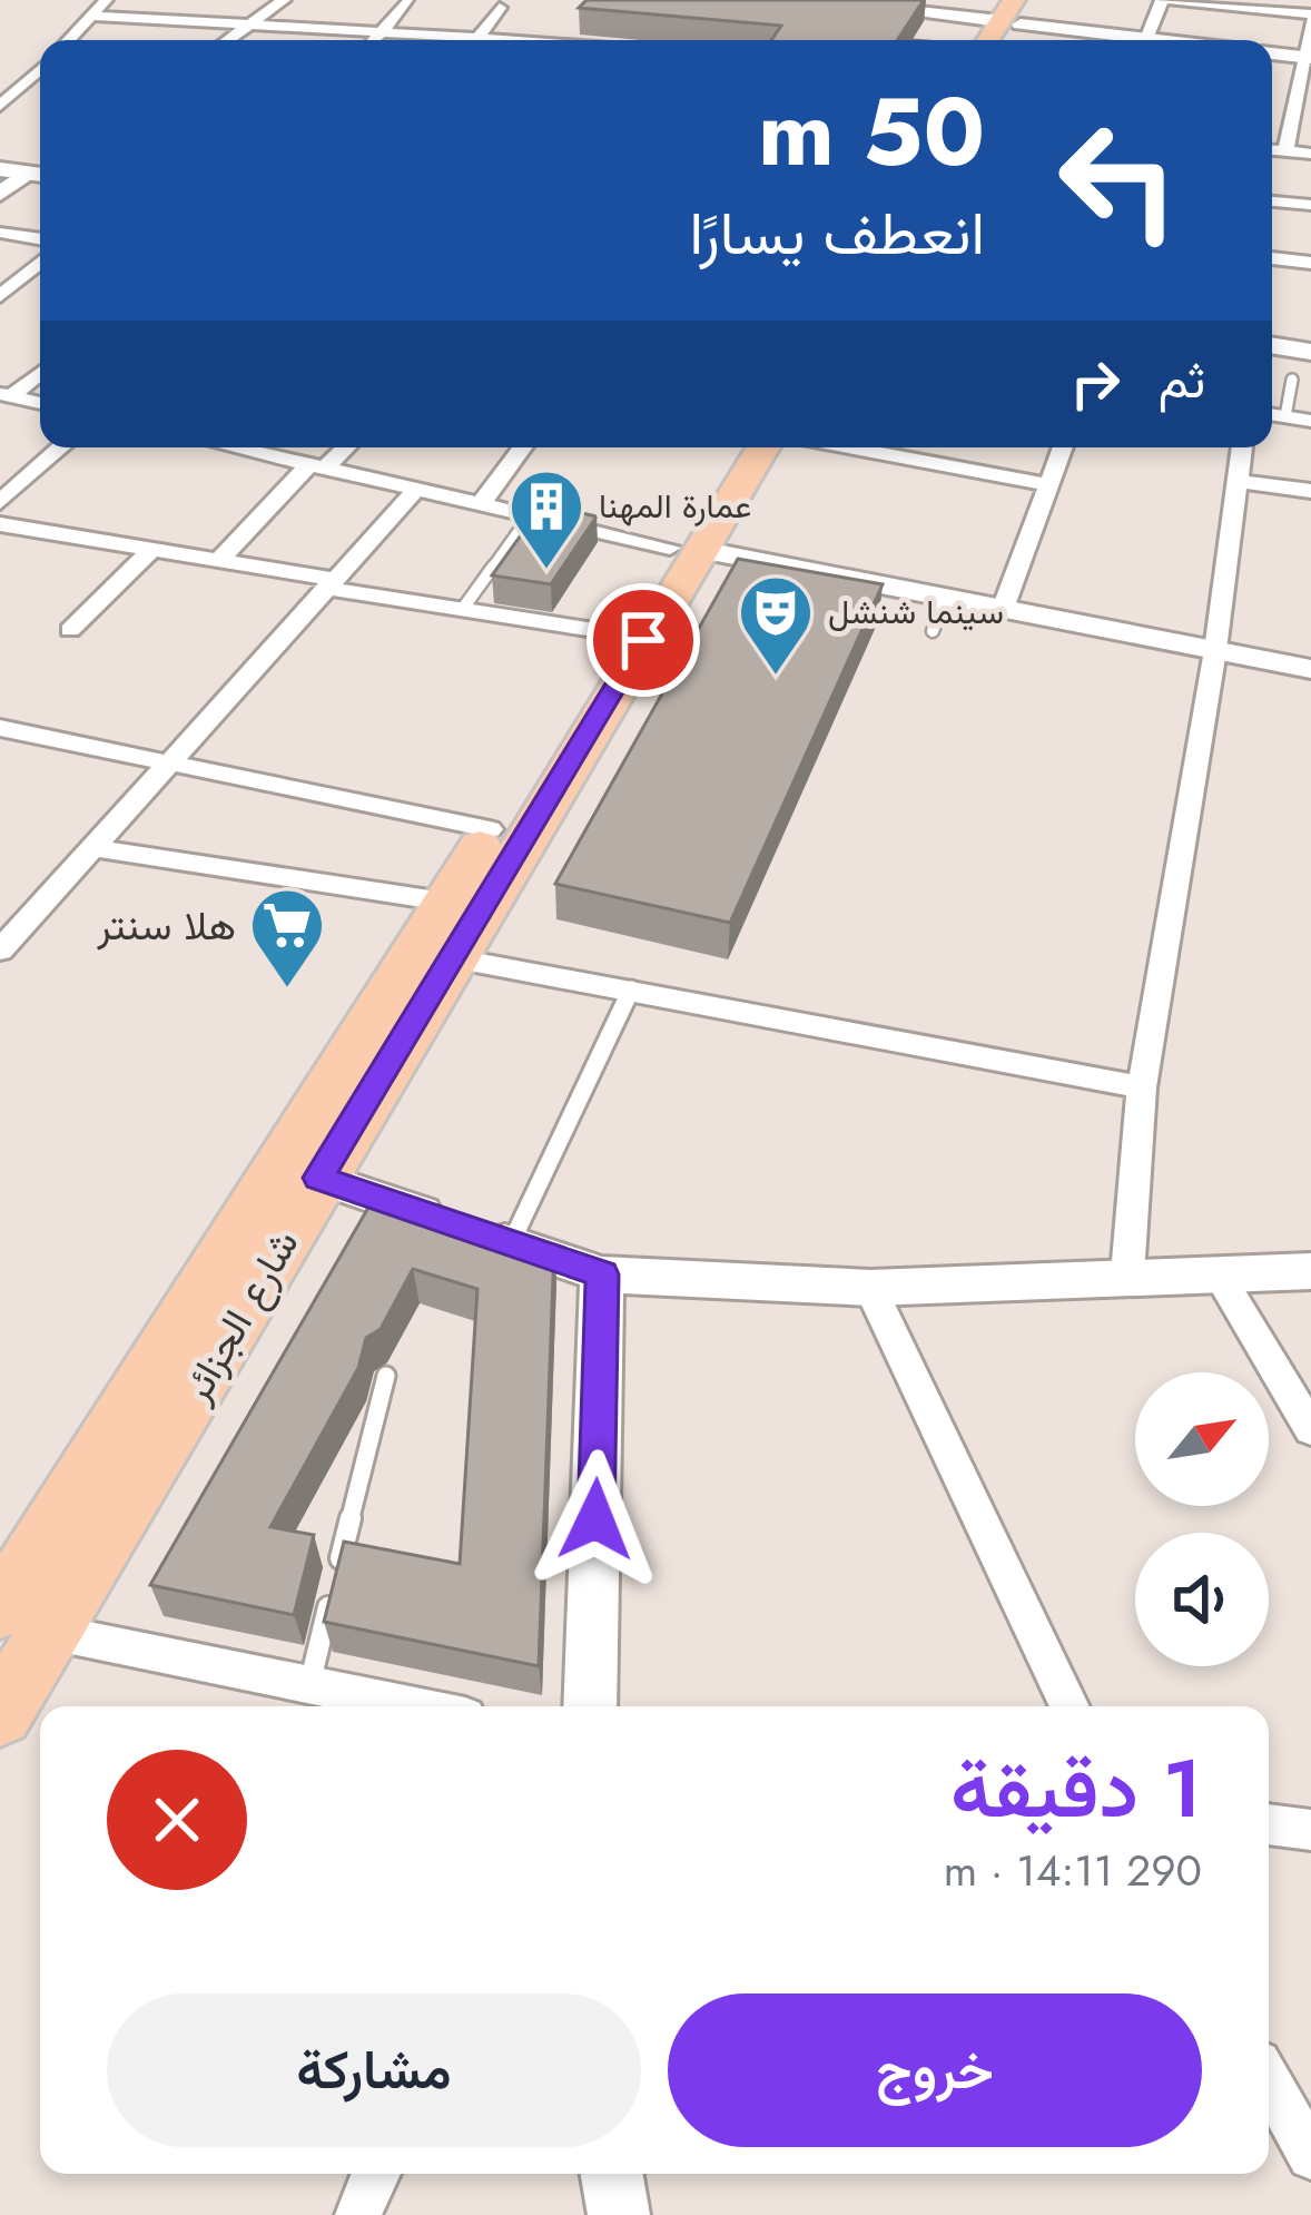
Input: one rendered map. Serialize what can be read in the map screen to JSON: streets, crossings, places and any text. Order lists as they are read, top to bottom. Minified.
{"streets":{"main road":["شارع الجزائر"]},"places":{"building":["عمارة المهنا"],"theatre":["سينما شنشل"],"supermarket":["هلا سنتر"]},"north":"top right","page":{"turn":["50 m","انعطف يسارًا"],"then":"ثم","heading":["1 دقيقة","290 m · 14:11"],"buttons":["خروج","مشاركة"]}}
